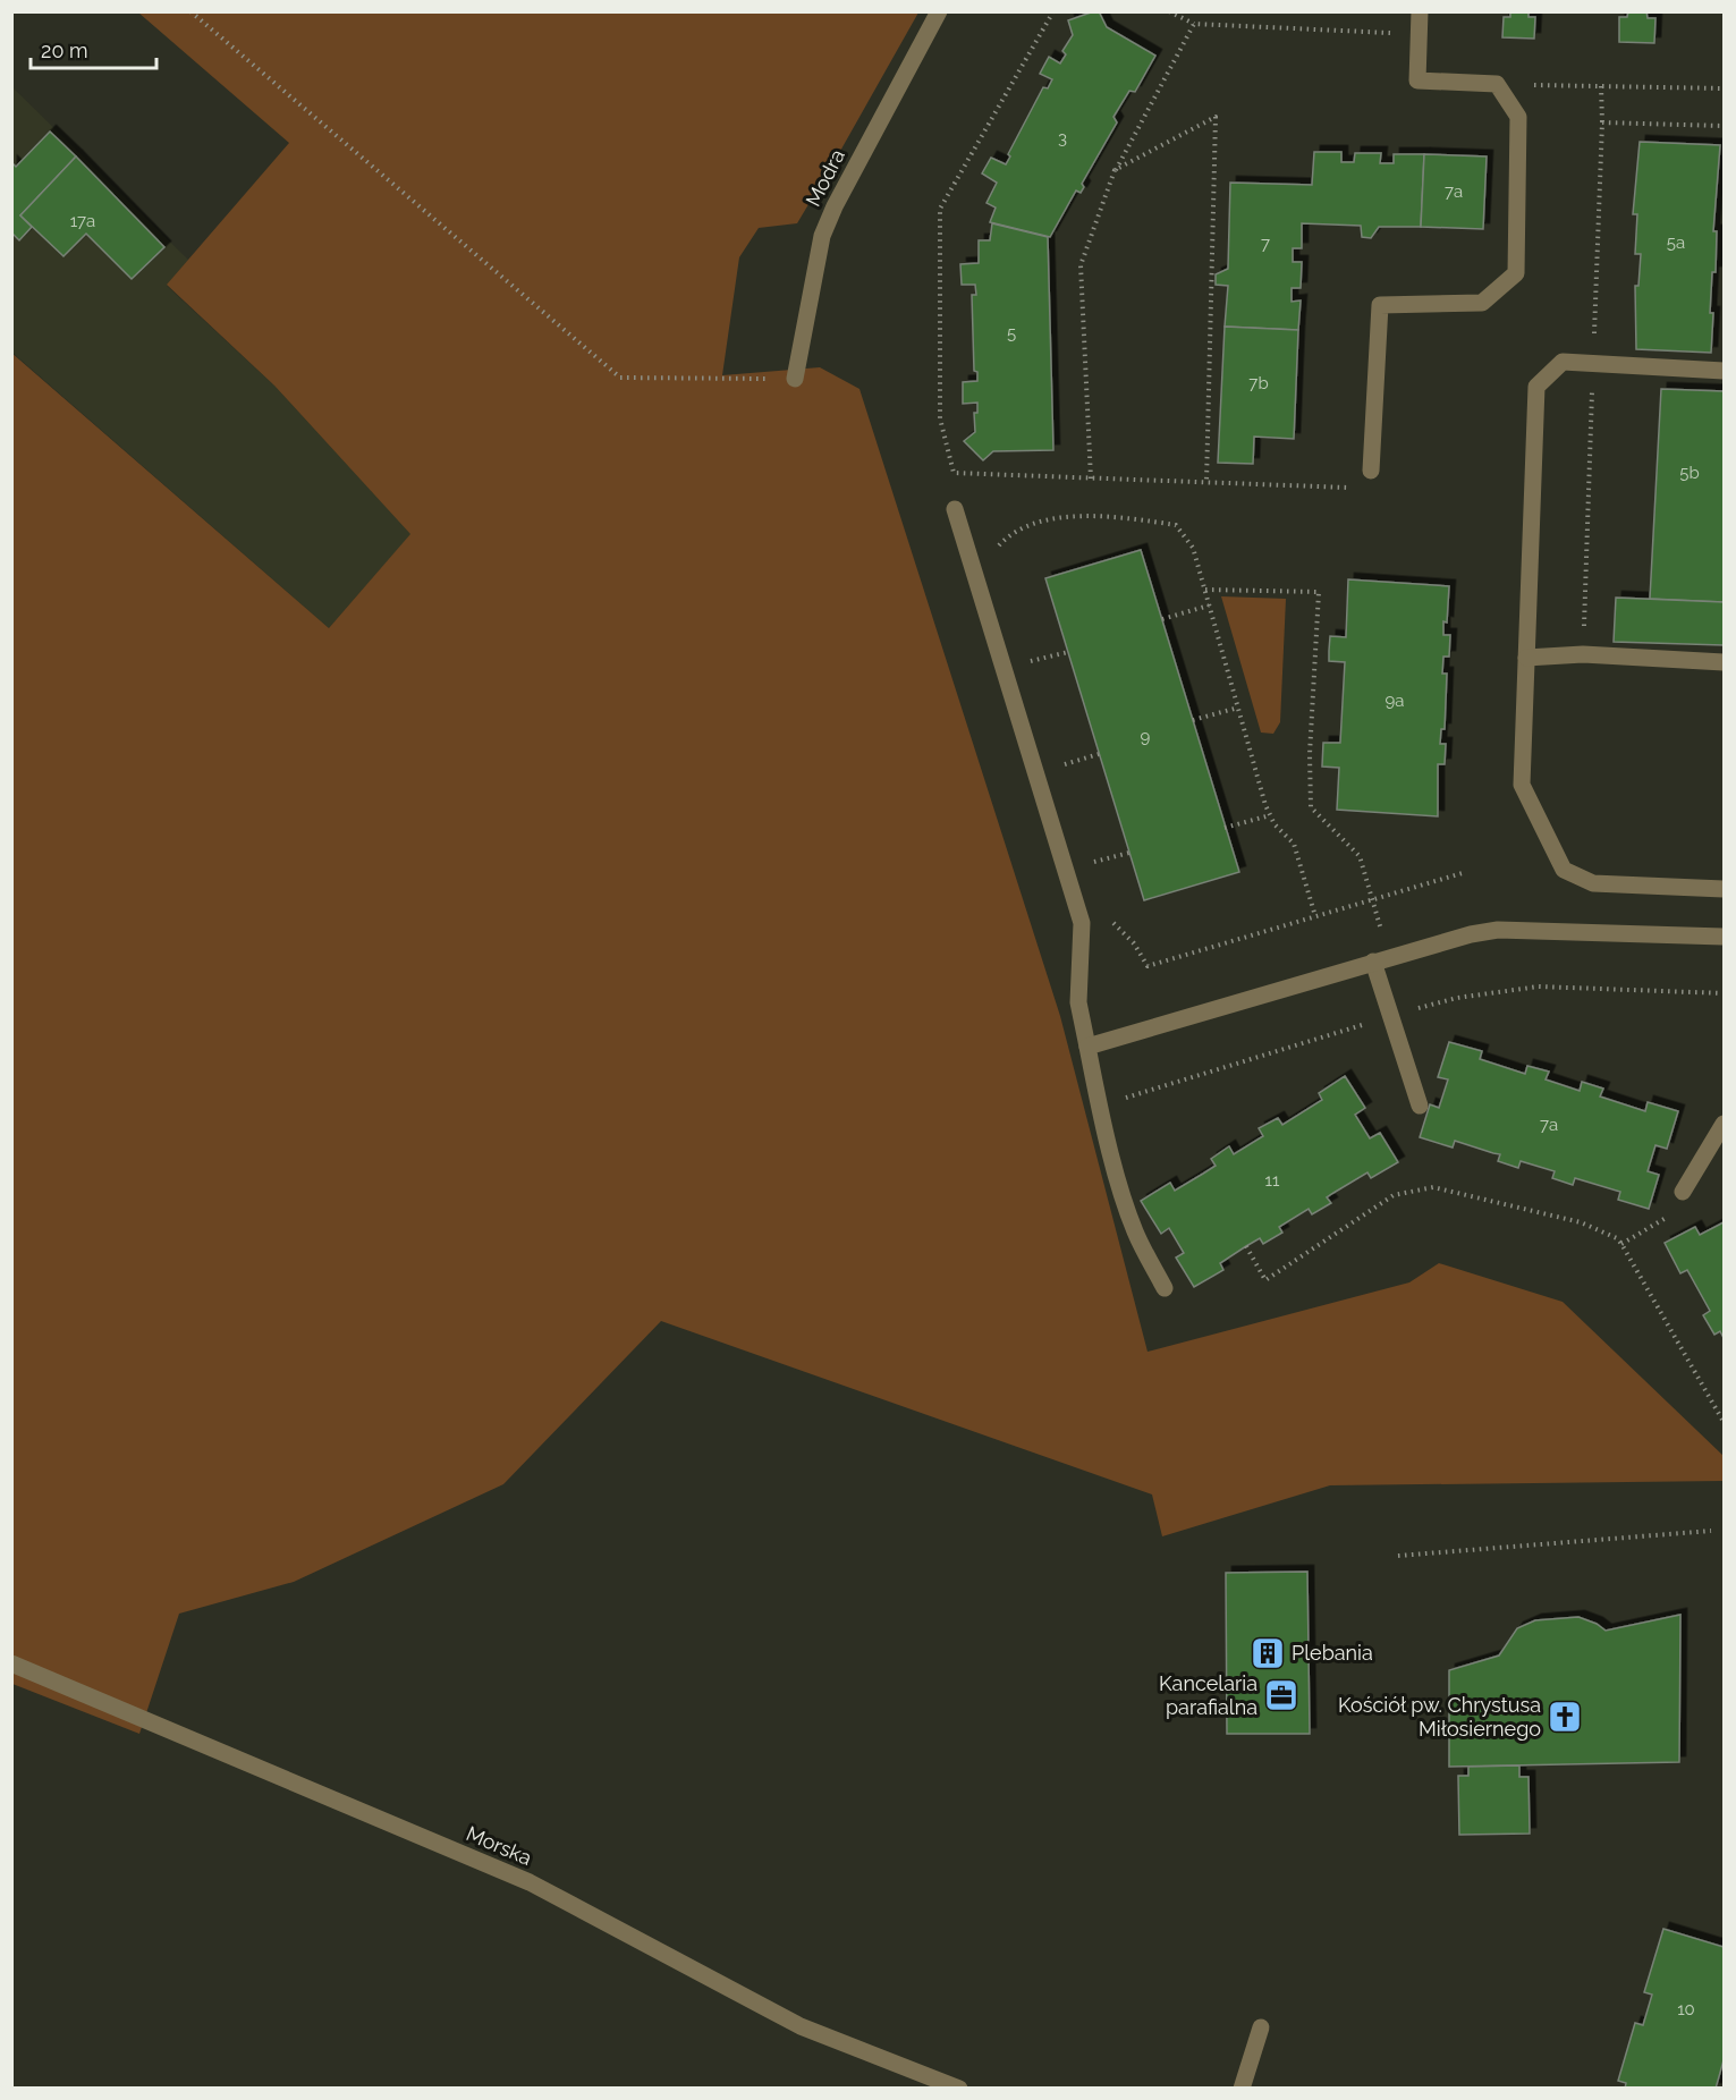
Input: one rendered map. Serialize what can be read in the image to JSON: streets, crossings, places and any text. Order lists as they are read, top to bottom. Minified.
{"streets":{"street":["Modra","Morska"]},"places":{"building":["Plebania"],"office":["Kancelaria parafialna"],"church":["Kościół pw. Chrystusa Miłosiernego"]},"house_numbers":["3","7a","17a","5a","7","5","7b","5b","9a","9","7a","11","10"],"scale_bar":"20 m"}
